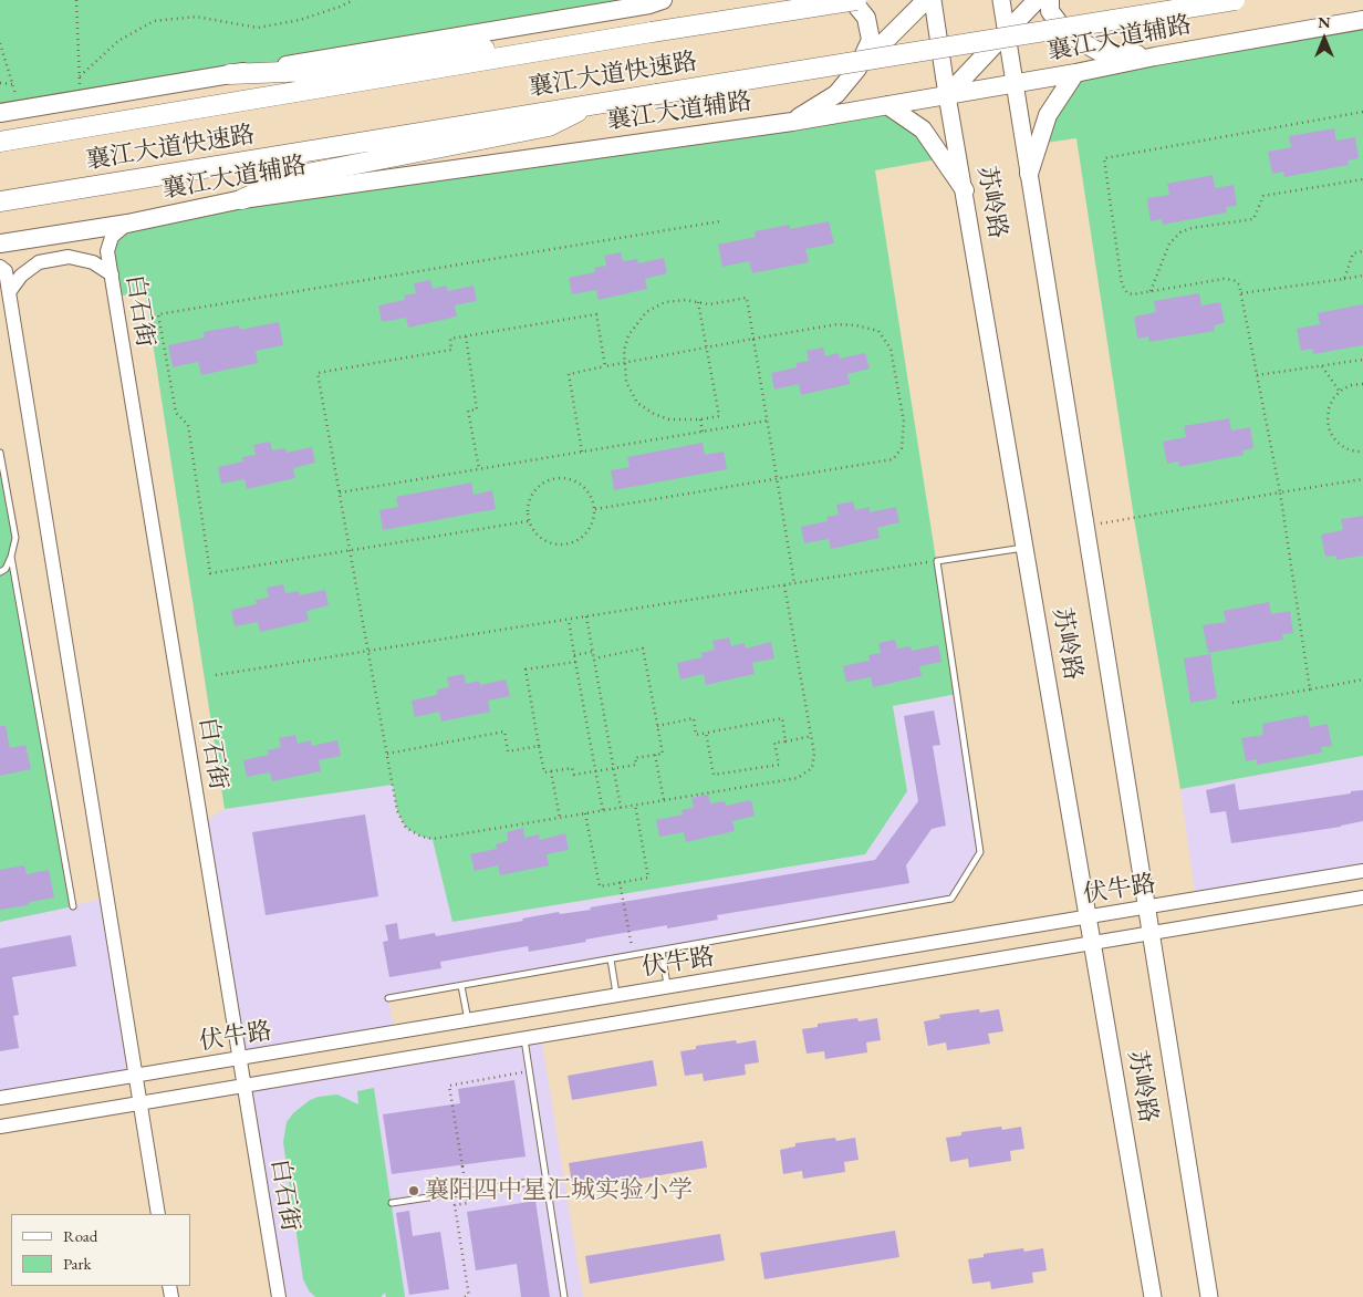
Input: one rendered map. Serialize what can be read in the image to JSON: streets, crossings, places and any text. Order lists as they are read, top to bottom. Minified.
{"streets":{"highway":["襄江大道快速路"],"main road":["襄江大道辅路","苏岭路"],"street":["白石街","伏牛路"]},"crossings":[["襄江大道辅路","苏岭路"],["襄江大道辅路","白石街"],["苏岭路","伏牛路"],["白石街","伏牛路"]],"places":["襄阳四中星汇城实验小学"],"legend":["Road","Park"],"north":"top"}
